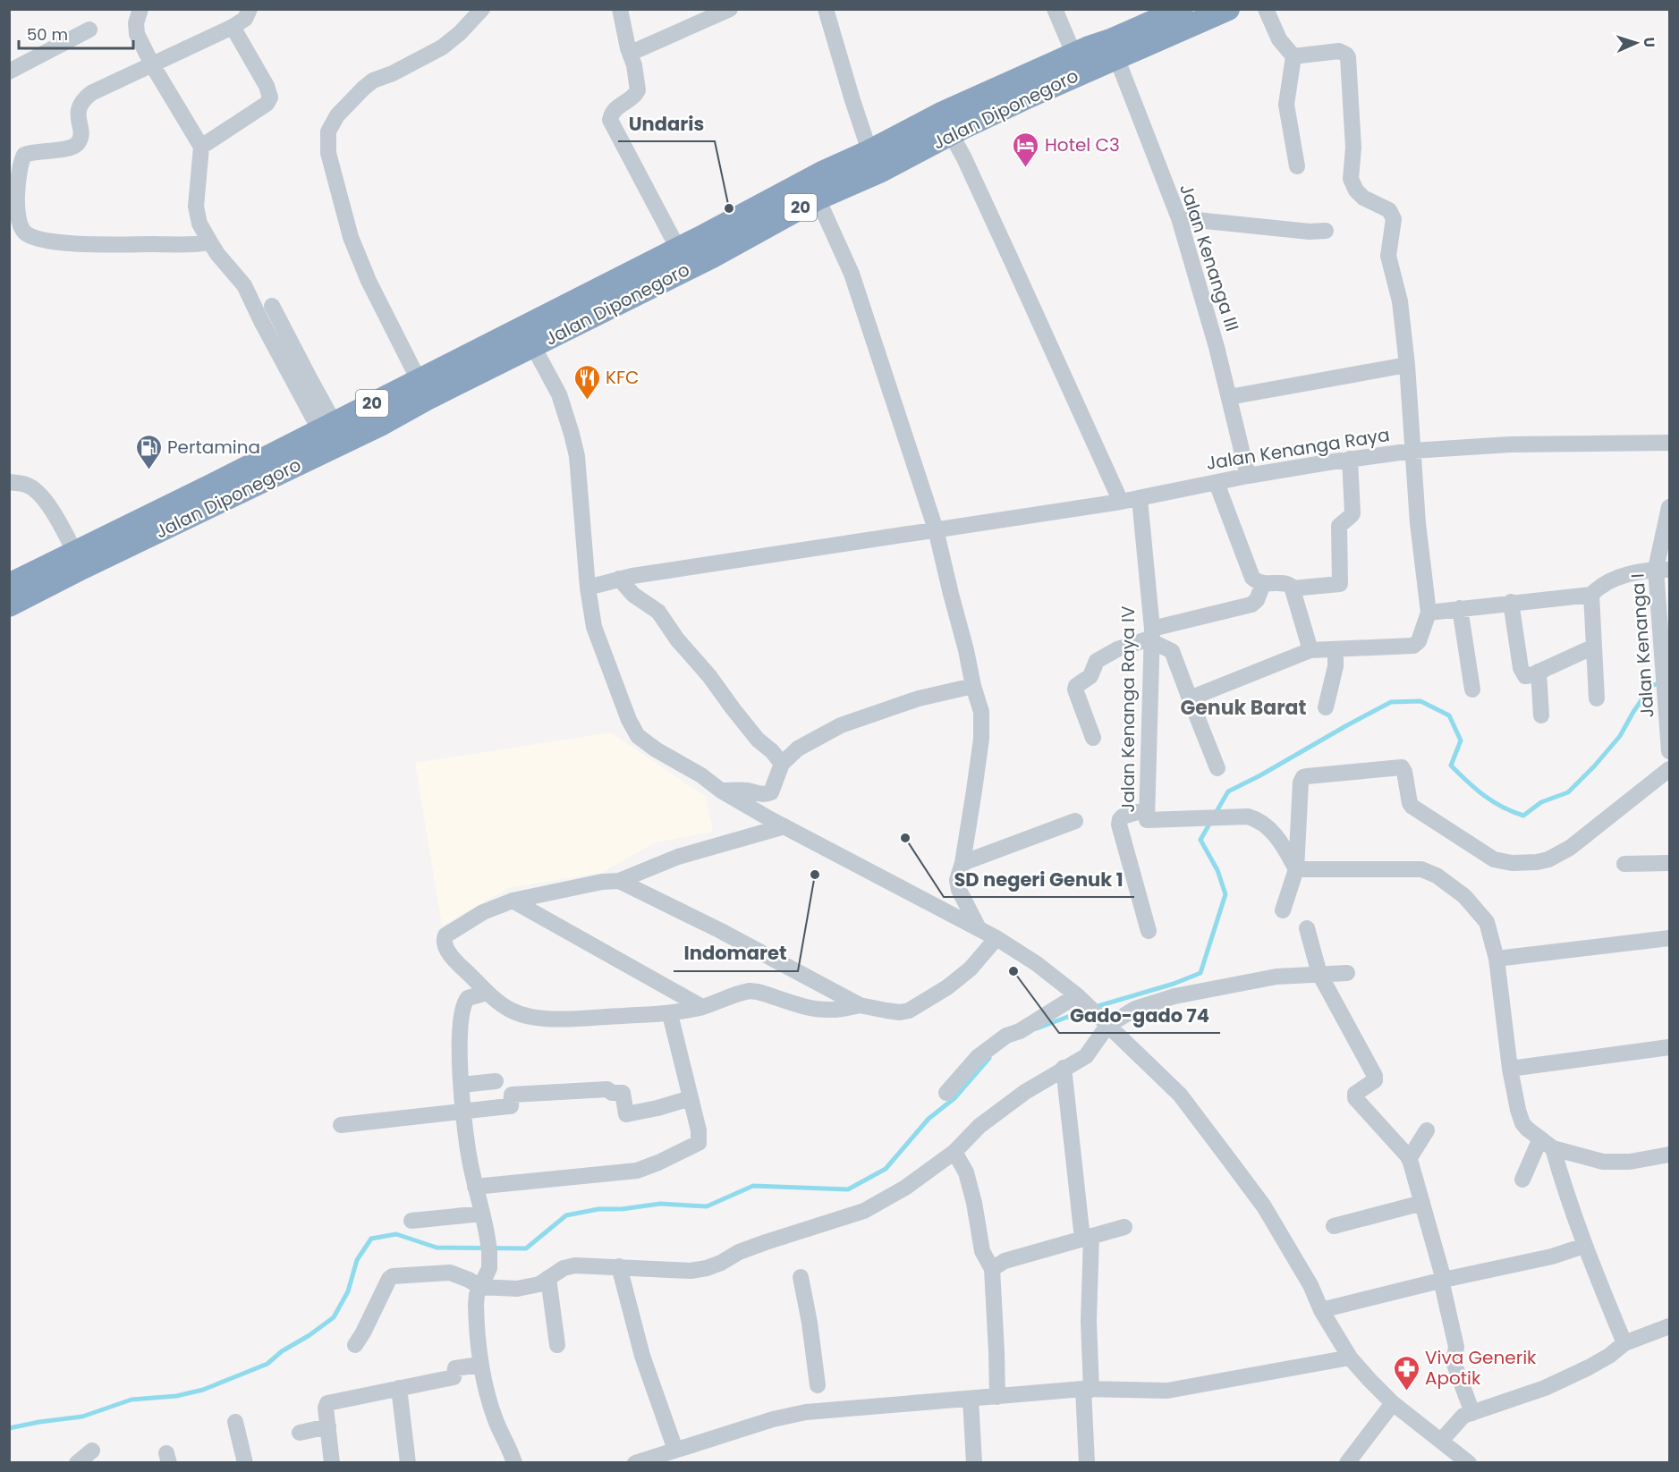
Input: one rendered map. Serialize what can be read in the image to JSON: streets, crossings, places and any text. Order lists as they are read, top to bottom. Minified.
{"streets":{"highway":["Jalan Diponegoro","20"],"street":["Jalan Kenanga III","Jalan Kenanga Raya","Jalan Kenanga I","Jalan Kenanga Raya IV"]},"crossings":[["Jalan Diponegoro","20"],["Jalan Diponegoro","Jalan Kenanga III"],["Jalan Kenanga III","Jalan Kenanga Raya"],["Jalan Kenanga Raya","Jalan Kenanga Raya IV"]],"districts":["Genuk Barat"],"places":{"hotel":["Hotel C3"],"other":["Undaris","SD negeri Genuk 1","Indomaret","Gado-gado 74"],"restaurant":["KFC"],"fuel station":["Pertamina"],"pharmacy":["Viva Generik Apotik"]},"scale_bar":"50 m","north":"right"}
